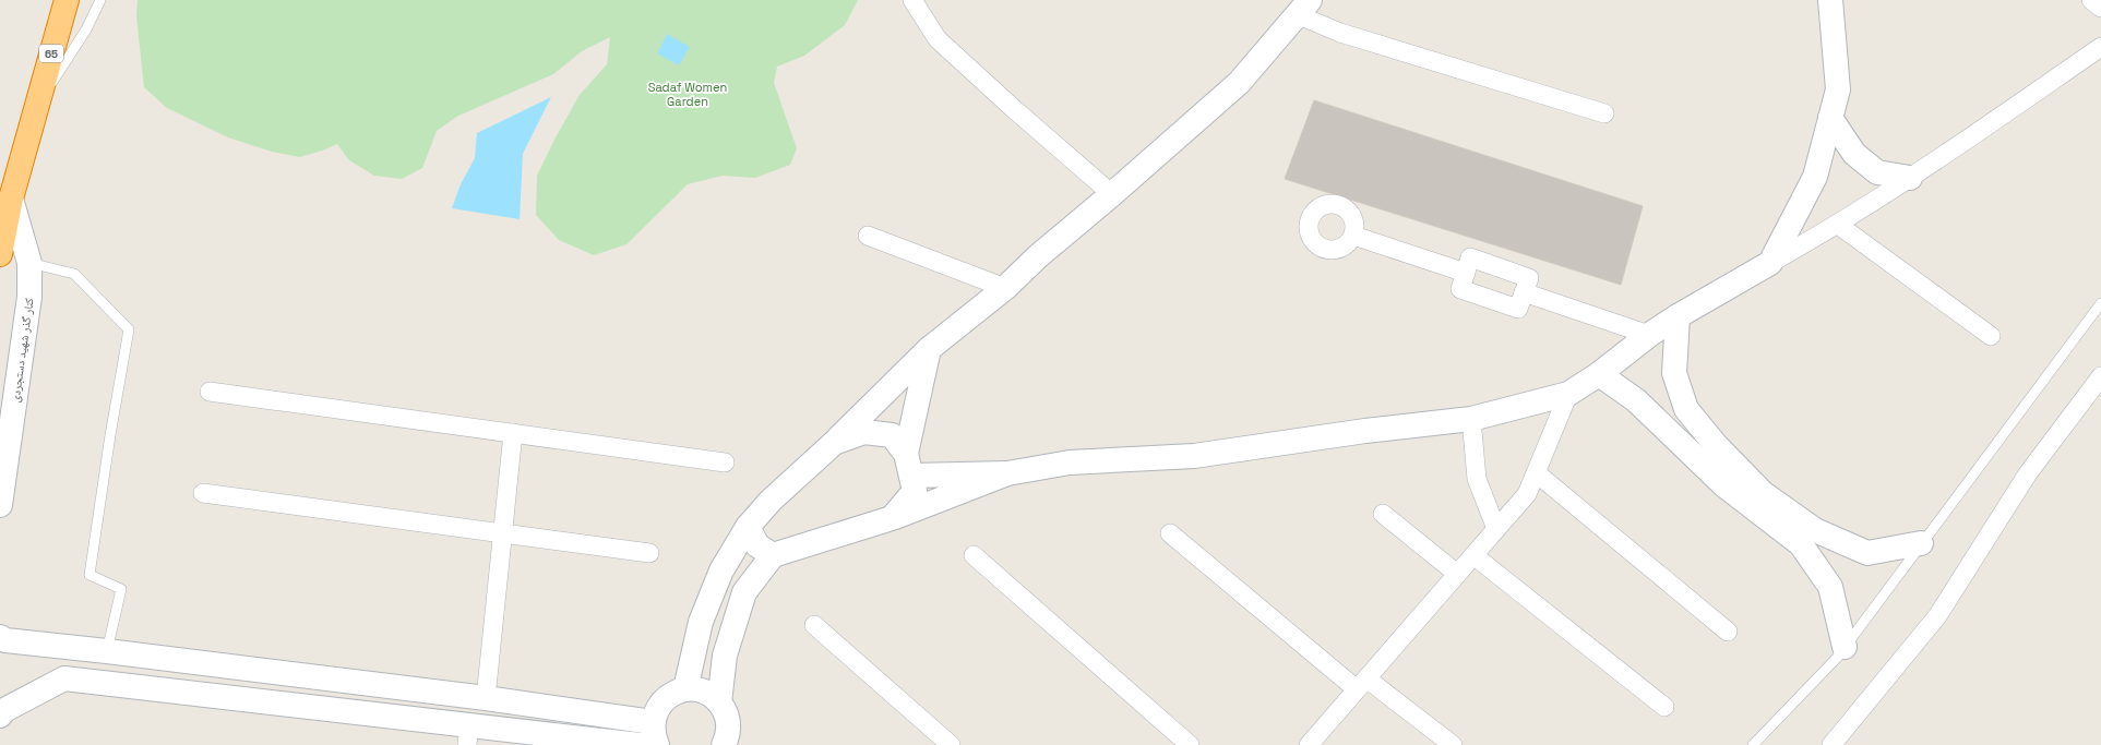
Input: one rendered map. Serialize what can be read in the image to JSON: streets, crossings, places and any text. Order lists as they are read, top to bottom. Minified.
{"streets":{"highway":["65"],"street":["کنار گذر شهید دستجردی"]},"crossings":[["65","کنار گذر شهید دستجردی"]],"parks":["Sadaf Women Garden"]}
